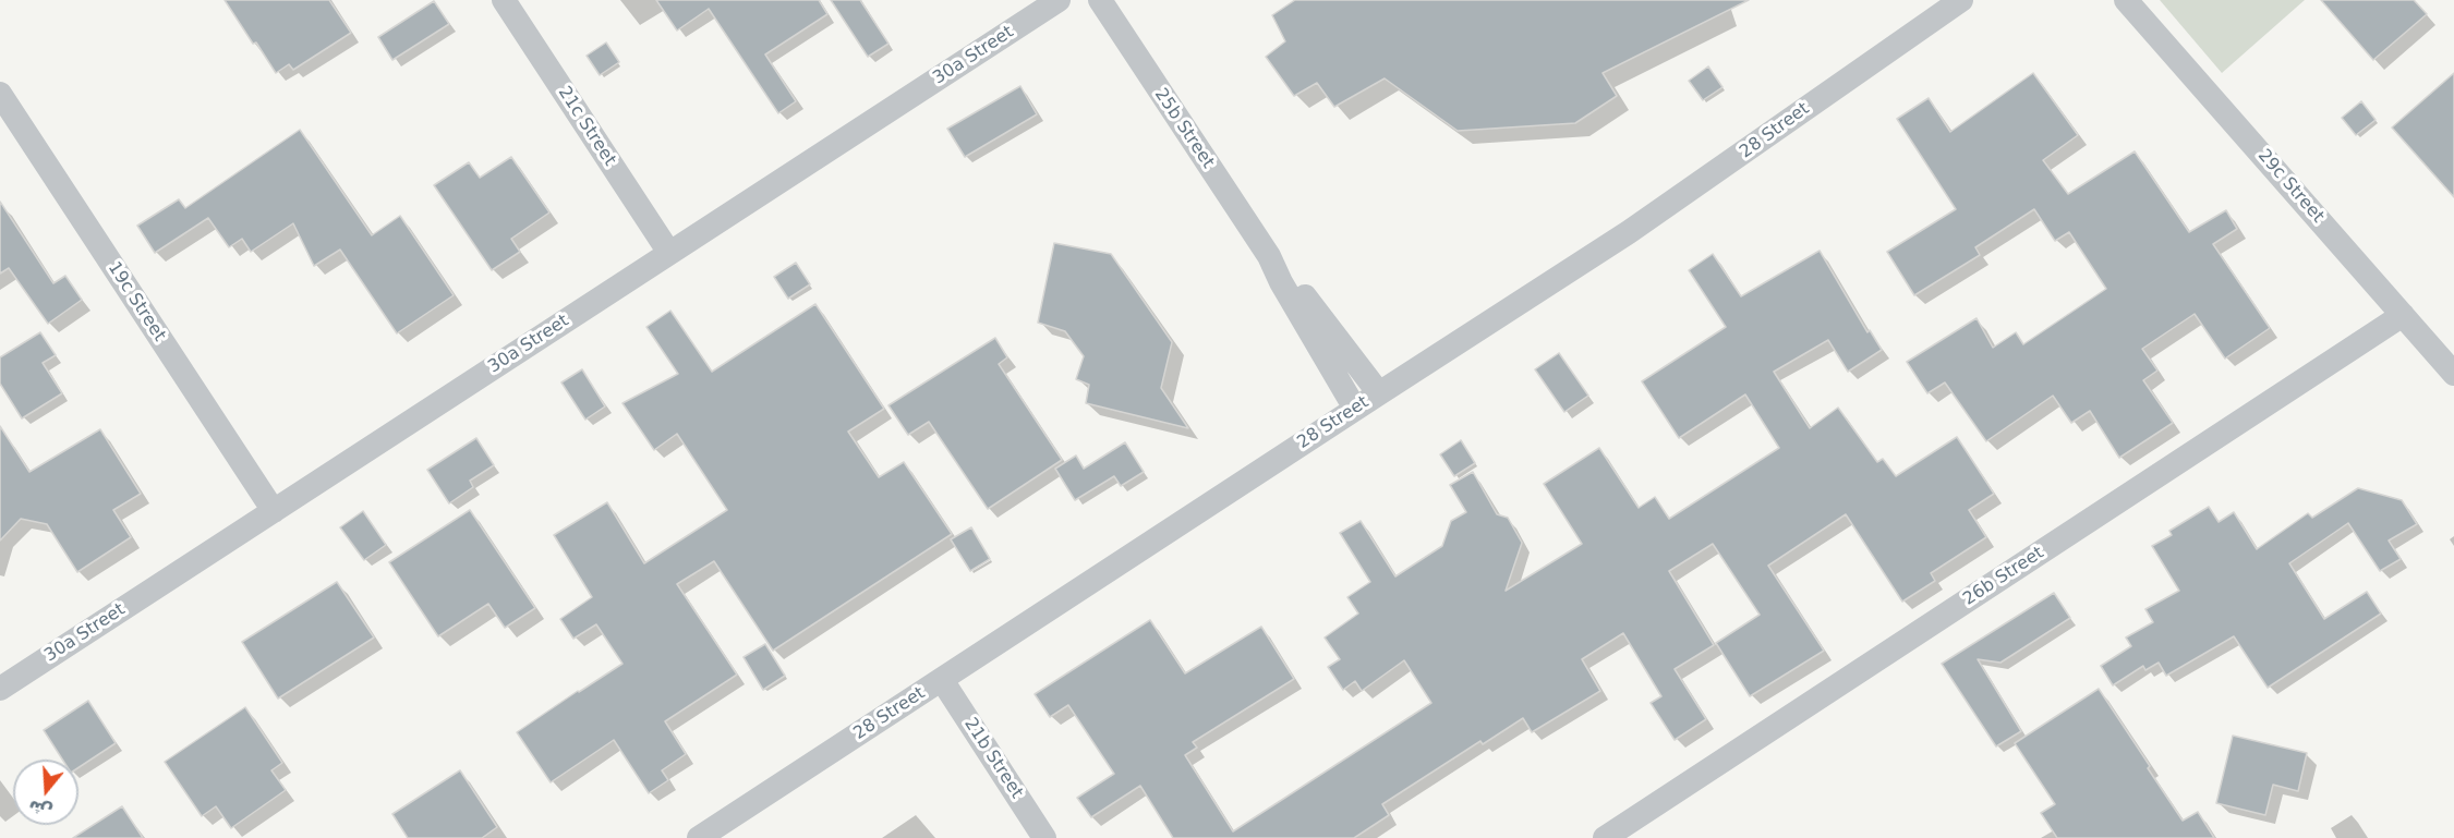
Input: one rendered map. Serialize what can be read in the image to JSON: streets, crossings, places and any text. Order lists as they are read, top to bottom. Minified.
{"streets":{"street":["30a Street","21c Street","25b Street","28 Street","29c Street","19c Street","26b Street","21b Street"]},"crossings":[["30a Street","21c Street"],["30a Street","19c Street"],["25b Street","28 Street"],["28 Street","21b Street"],["29c Street","26b Street"]],"north":"bottom"}
